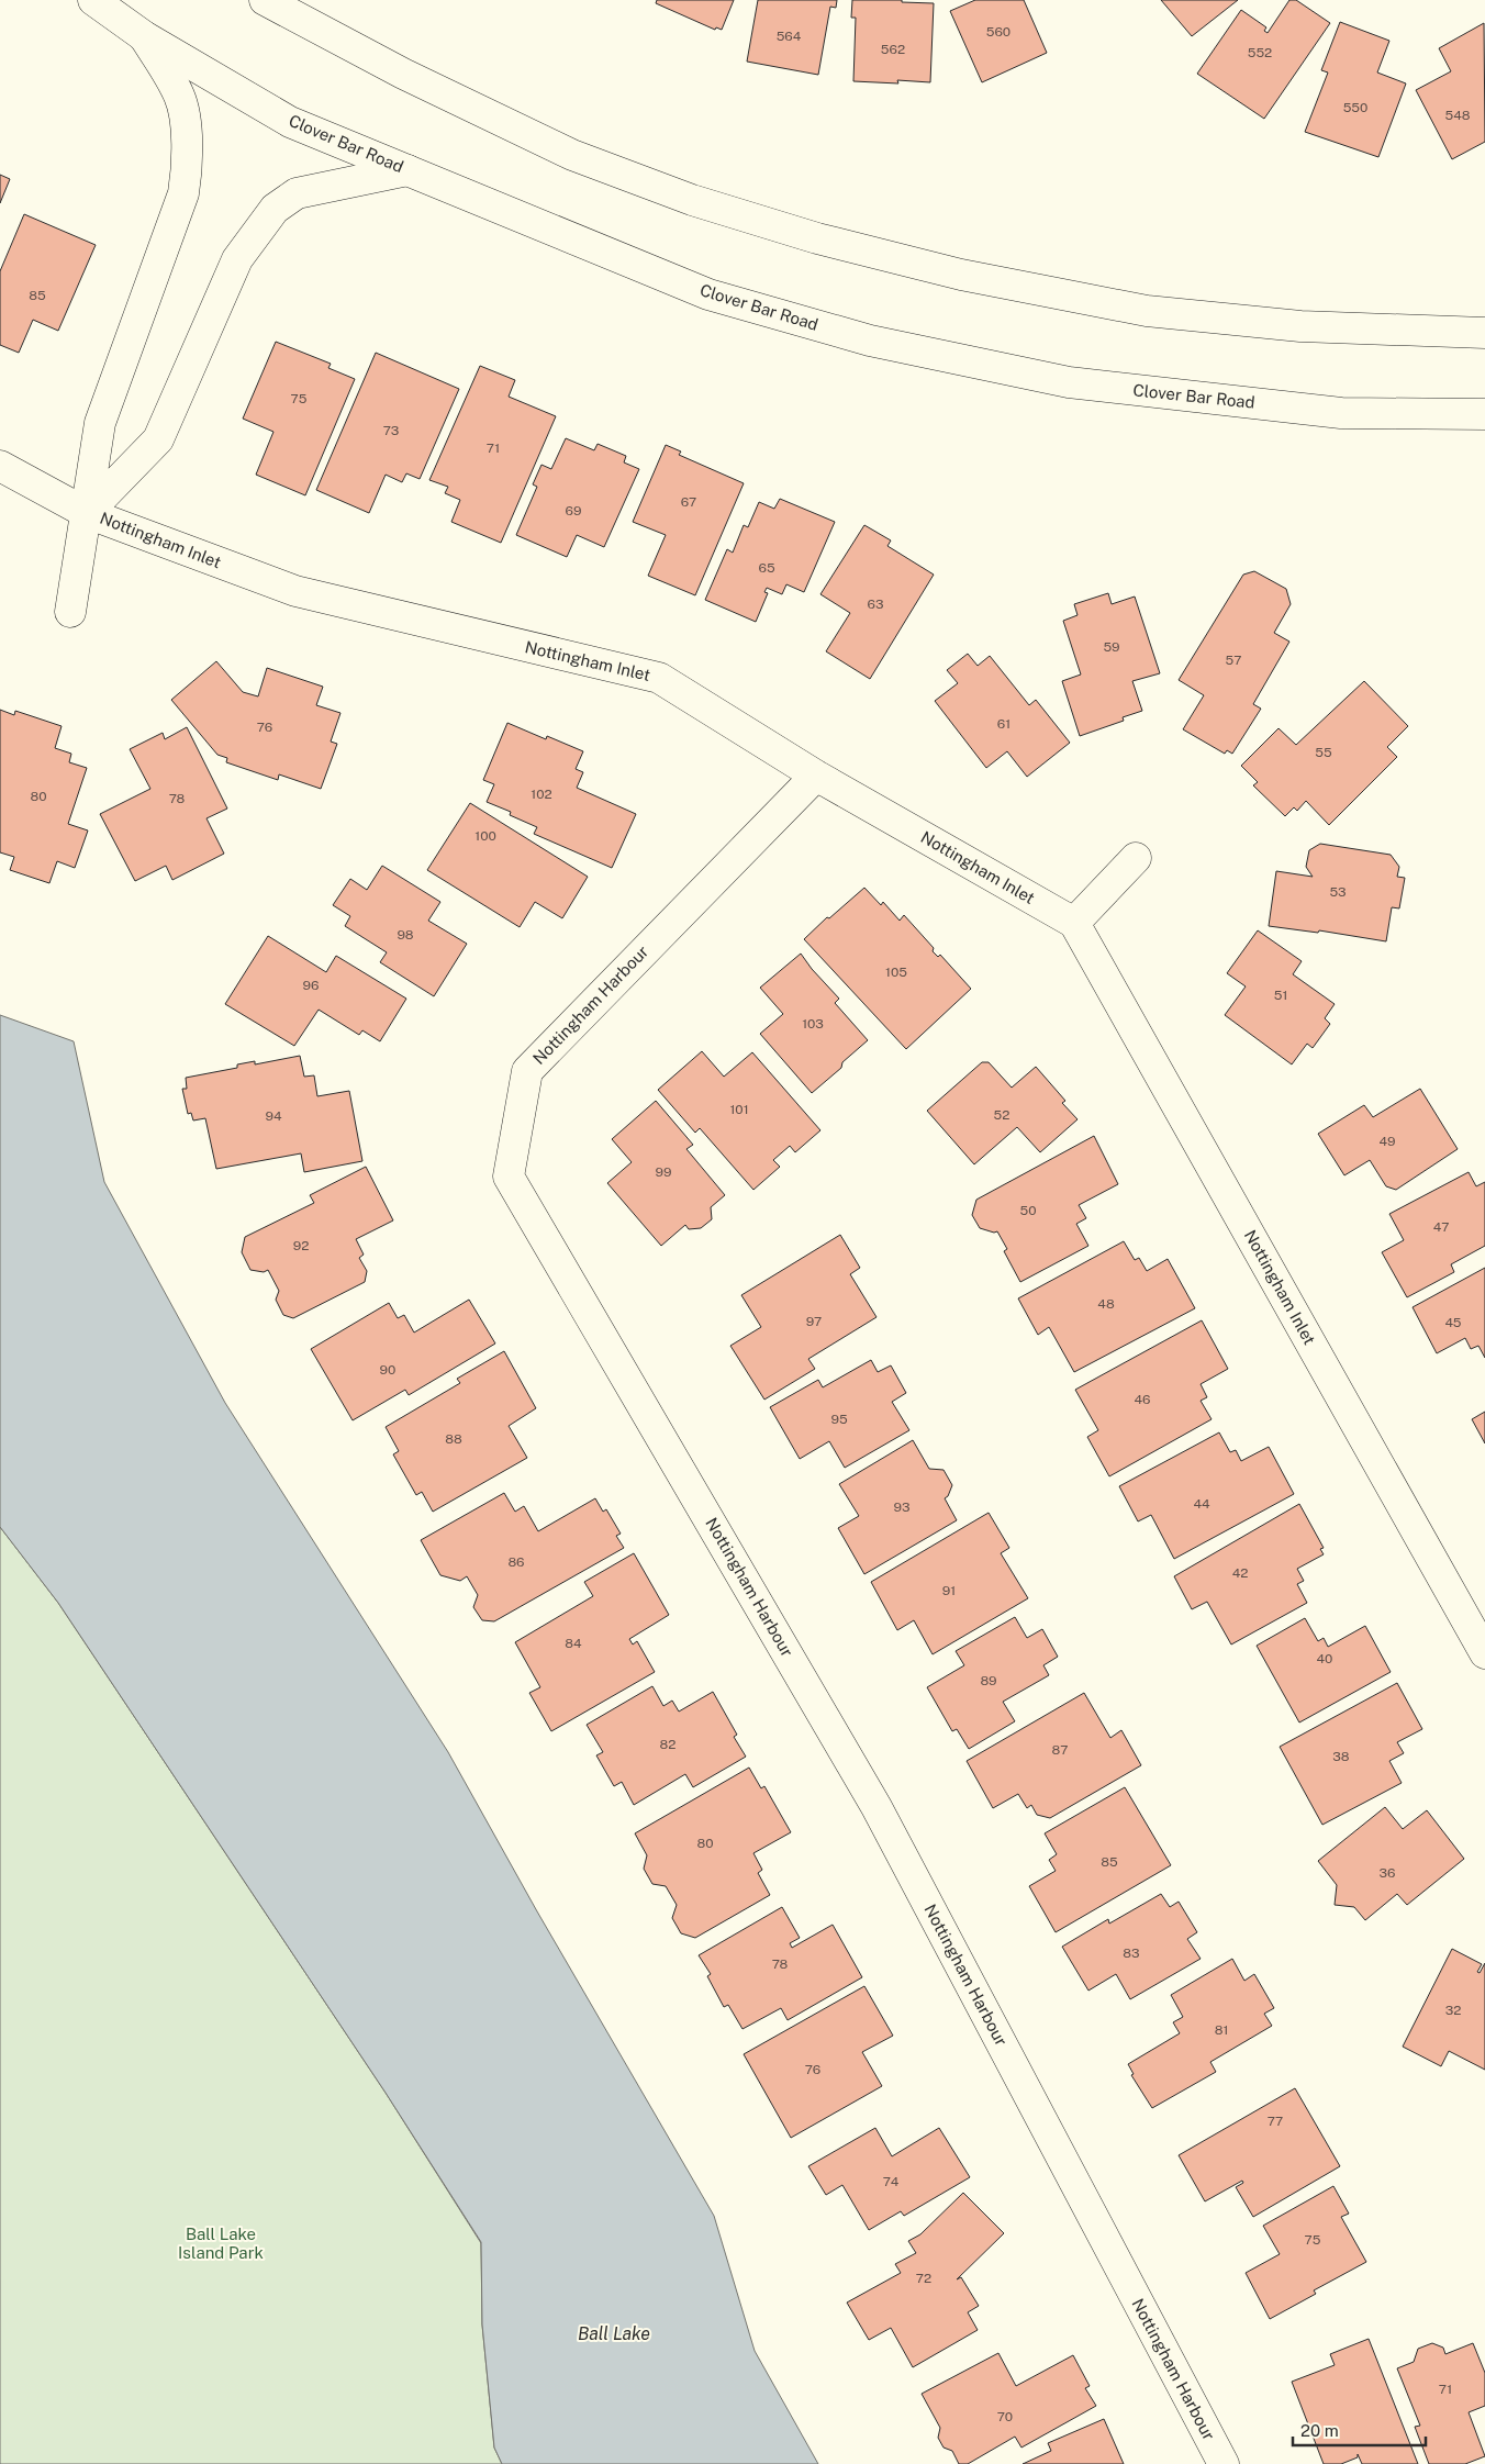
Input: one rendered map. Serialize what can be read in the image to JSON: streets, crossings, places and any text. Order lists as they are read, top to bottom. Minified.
{"streets":{"street":["Clover Bar Road","Nottingham Inlet","Nottingham Harbour"]},"crossings":[["Clover Bar Road","Nottingham Inlet"],["Nottingham Inlet","Nottingham Harbour"]],"water":["Ball Lake"],"parks":["Ball Lake Island Park"],"house_numbers":["560","564","562","552","550","548","85","75","73","71","67","69","65","63","59","57","61","76","55","102","80","78","100","53","98","105","96","51","103","101","52","94","49","99","50","47","92","48","97","45","90","46","95","88","44","93","86","42","91","84","40","89","82","87","38","80","85","36","83","78","32","81","76","77","74","75","72","71","70"],"scale_bar":"20 m"}
